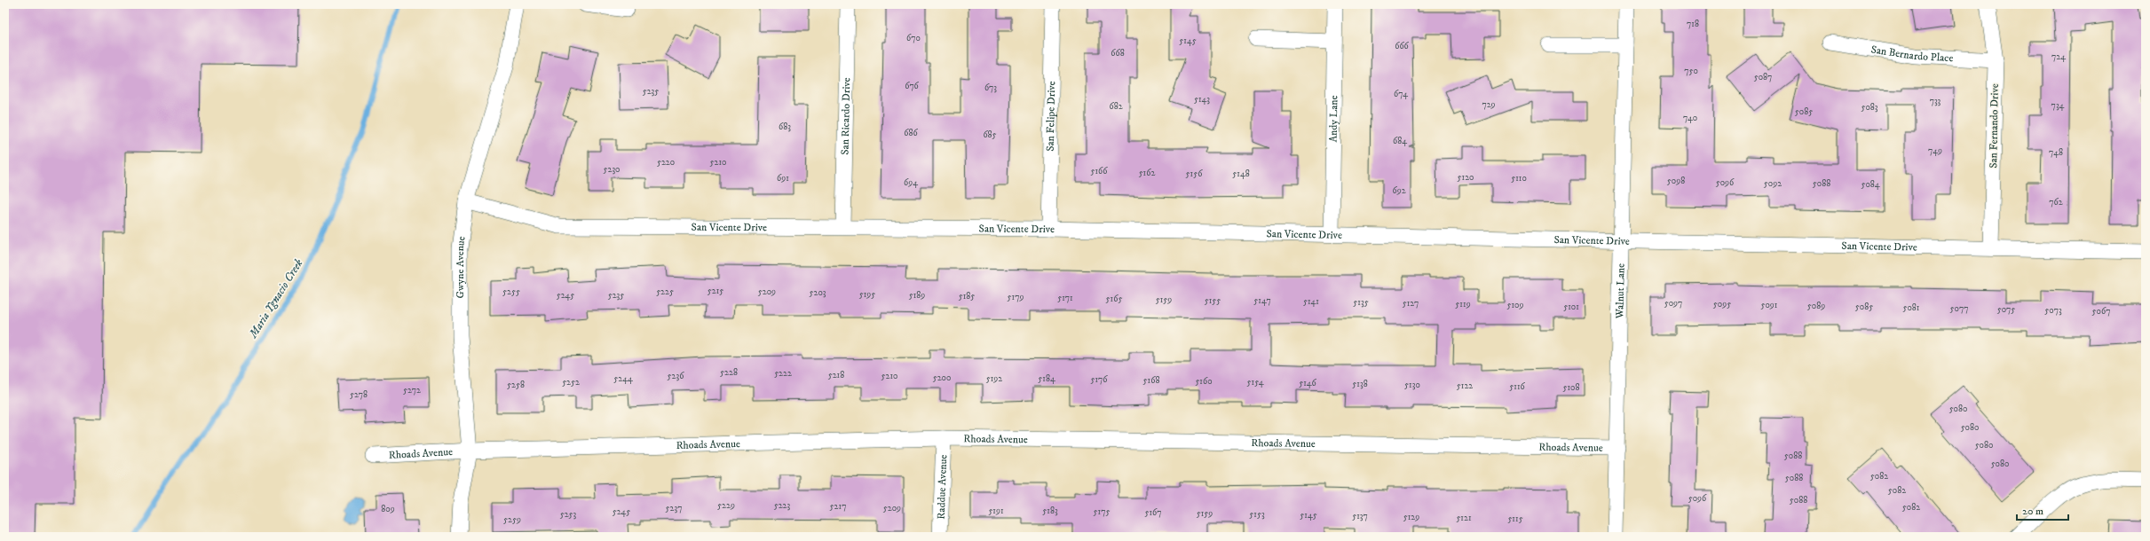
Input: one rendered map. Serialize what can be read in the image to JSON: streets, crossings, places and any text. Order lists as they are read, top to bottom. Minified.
{"streets":{"street":["San Bernardo Place","San Ricardo Drive","San Felipe Drive","Andy Lane","San Fernando Drive","San Vicente Drive","Gwyne Avenue","Walnut Lane","Rhoads Avenue","Raddue Avenue"]},"crossings":[["San Bernardo Place","San Fernando Drive"],["San Ricardo Drive","San Vicente Drive"],["San Felipe Drive","San Vicente Drive"],["Andy Lane","San Vicente Drive"],["San Fernando Drive","San Vicente Drive"],["San Vicente Drive","Gwyne Avenue"],["San Vicente Drive","Walnut Lane"],["Gwyne Avenue","Rhoads Avenue"],["Walnut Lane","Rhoads Avenue"],["Rhoads Avenue","Raddue Avenue"]],"water":["Maria Ygnacio Creek"],"house_numbers":["718","670","5145","666","668","724","750","5087","676","673","5235","674","5143","733","729","734","682","5083","5085","740","683","686","685","684","749","748","5220","5210","5230","5166","5162","5156","5148","5120","691","5110","5098","694","5096","5092","5088","5084","692","762","5215","5255","5225","5209","5203","5195","5245","5235","5189","5185","5179","5171","5165","5159","5155","5147","5141","5135","5127","5097","5119","5095","5109","5091","5089","5101","5085","5081","5077","5075","5073","5067","5228","5222","5218","5236","5210","5200","5244","5192","5184","5176","5168","5160","5252","5154","5146","5138","5258","5130","5122","5116","5108","5272","5278","5080","5080","5080","5088","5080","5082","5088","5082","5096","5088","5229","5223","5217","5082","5237","5209","809","5191","5183","5245","5175","5167","5159","5253","5153","5145","5137","5129","5121","5115","5259"],"scale_bar":"20 m"}
